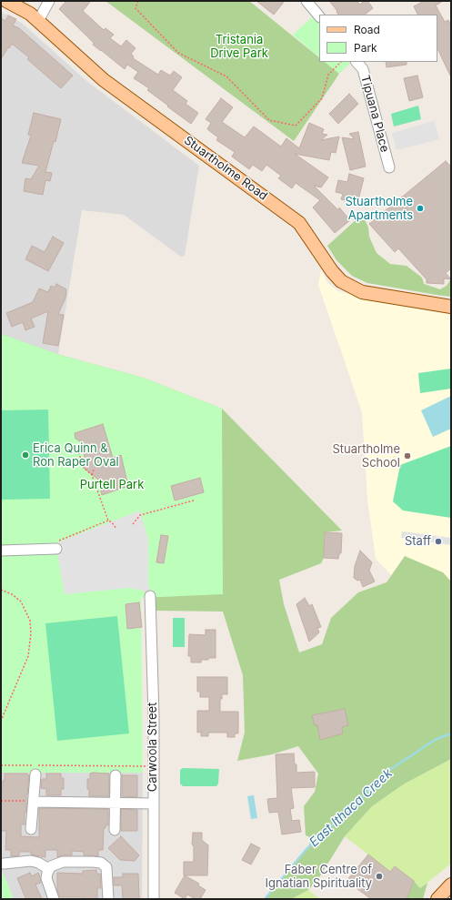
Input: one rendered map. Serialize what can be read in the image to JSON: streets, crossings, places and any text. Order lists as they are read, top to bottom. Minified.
{"streets":{"main road":["Stuartholme Road"],"street":["Tipuana Place","Carwoola Street"]},"water":["East Ithaca Creek"],"parks":["Tristania Drive Park","Purtell Park"],"places":["Stuartholme Apartments","Erica Quinn & Ron Raper Oval","Stuartholme School","Staff","Faber Centre of Ignatian Spirituality"],"legend":["Road","Park"]}
